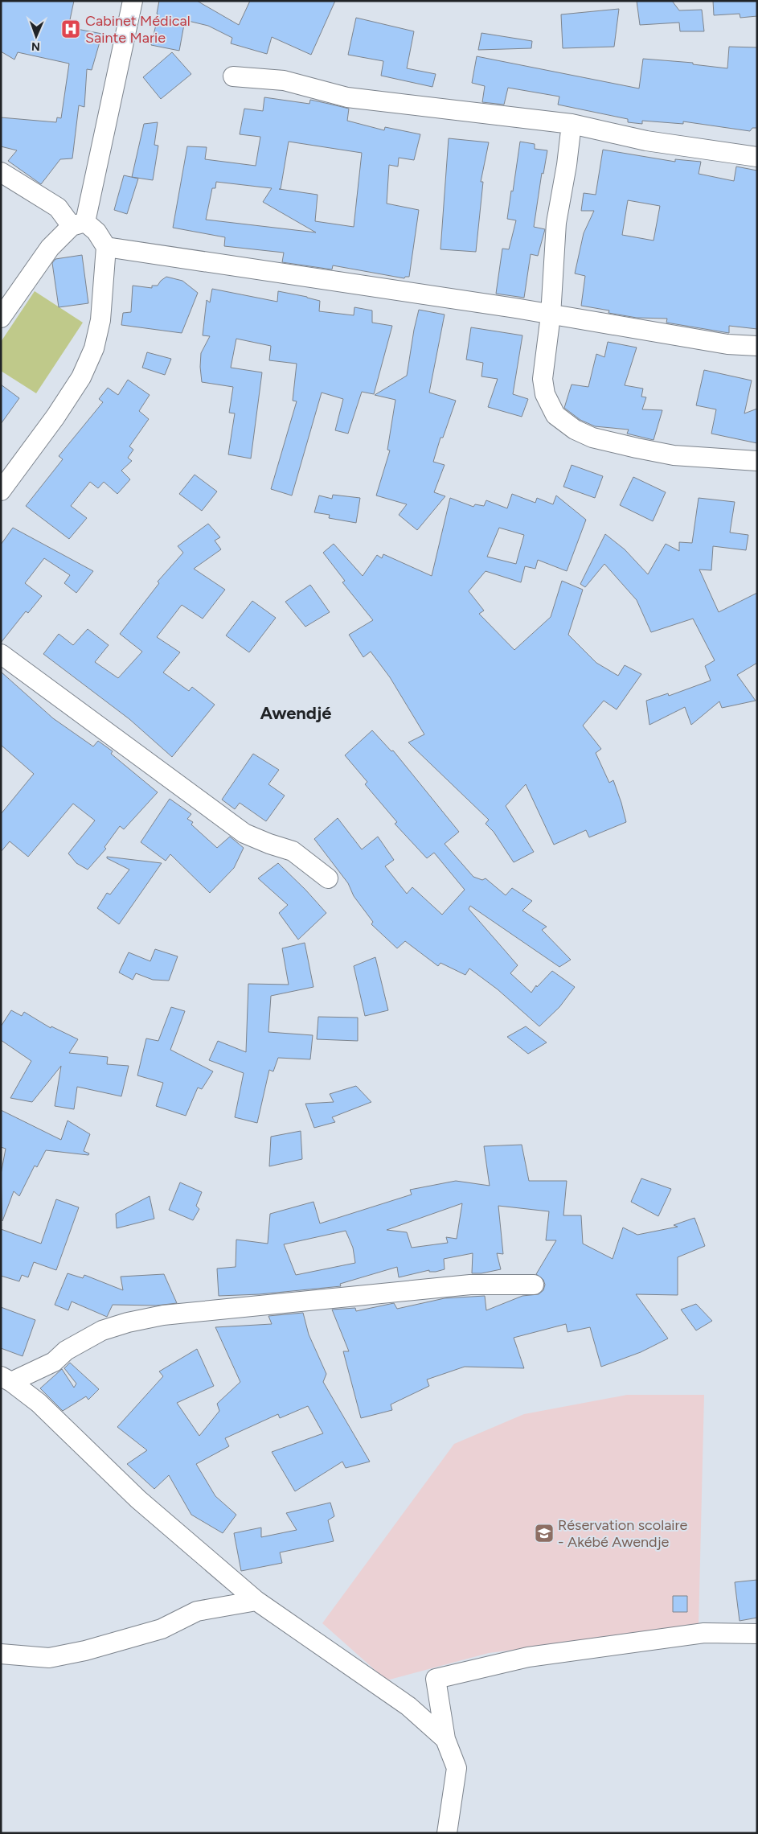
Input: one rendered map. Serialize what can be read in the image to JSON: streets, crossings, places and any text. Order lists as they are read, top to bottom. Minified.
{"districts":["Awendjé"],"places":{"hospital":["Cabinet Médical Sainte Marie"],"school or university":["Réservation scolaire - Akébé Awendje"]},"north":"bottom"}
